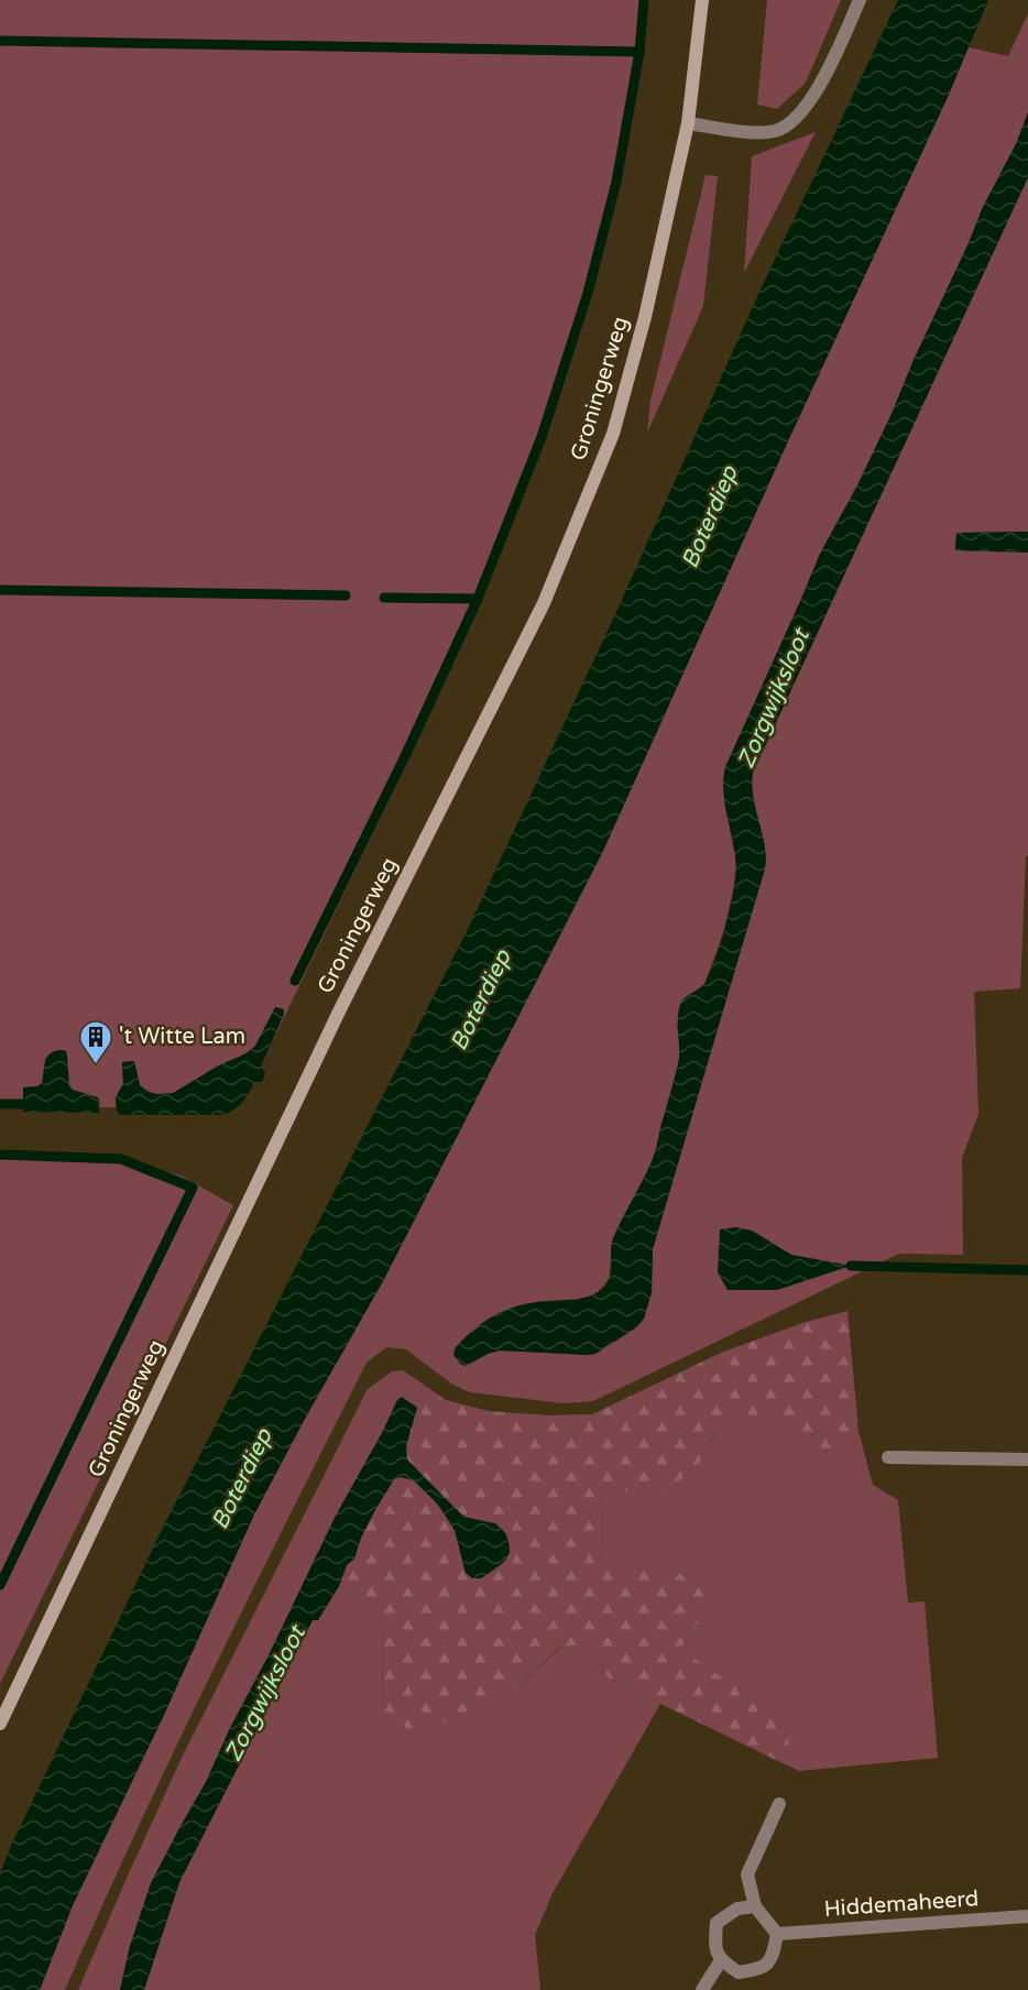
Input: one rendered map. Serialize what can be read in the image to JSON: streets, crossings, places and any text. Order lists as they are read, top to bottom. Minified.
{"streets":{"main road":["Groningerweg"],"street":["Hiddemaheerd"]},"water":["Boterdiep","Zorgwijksloot"],"places":{"building":["'t Witte Lam"]}}
